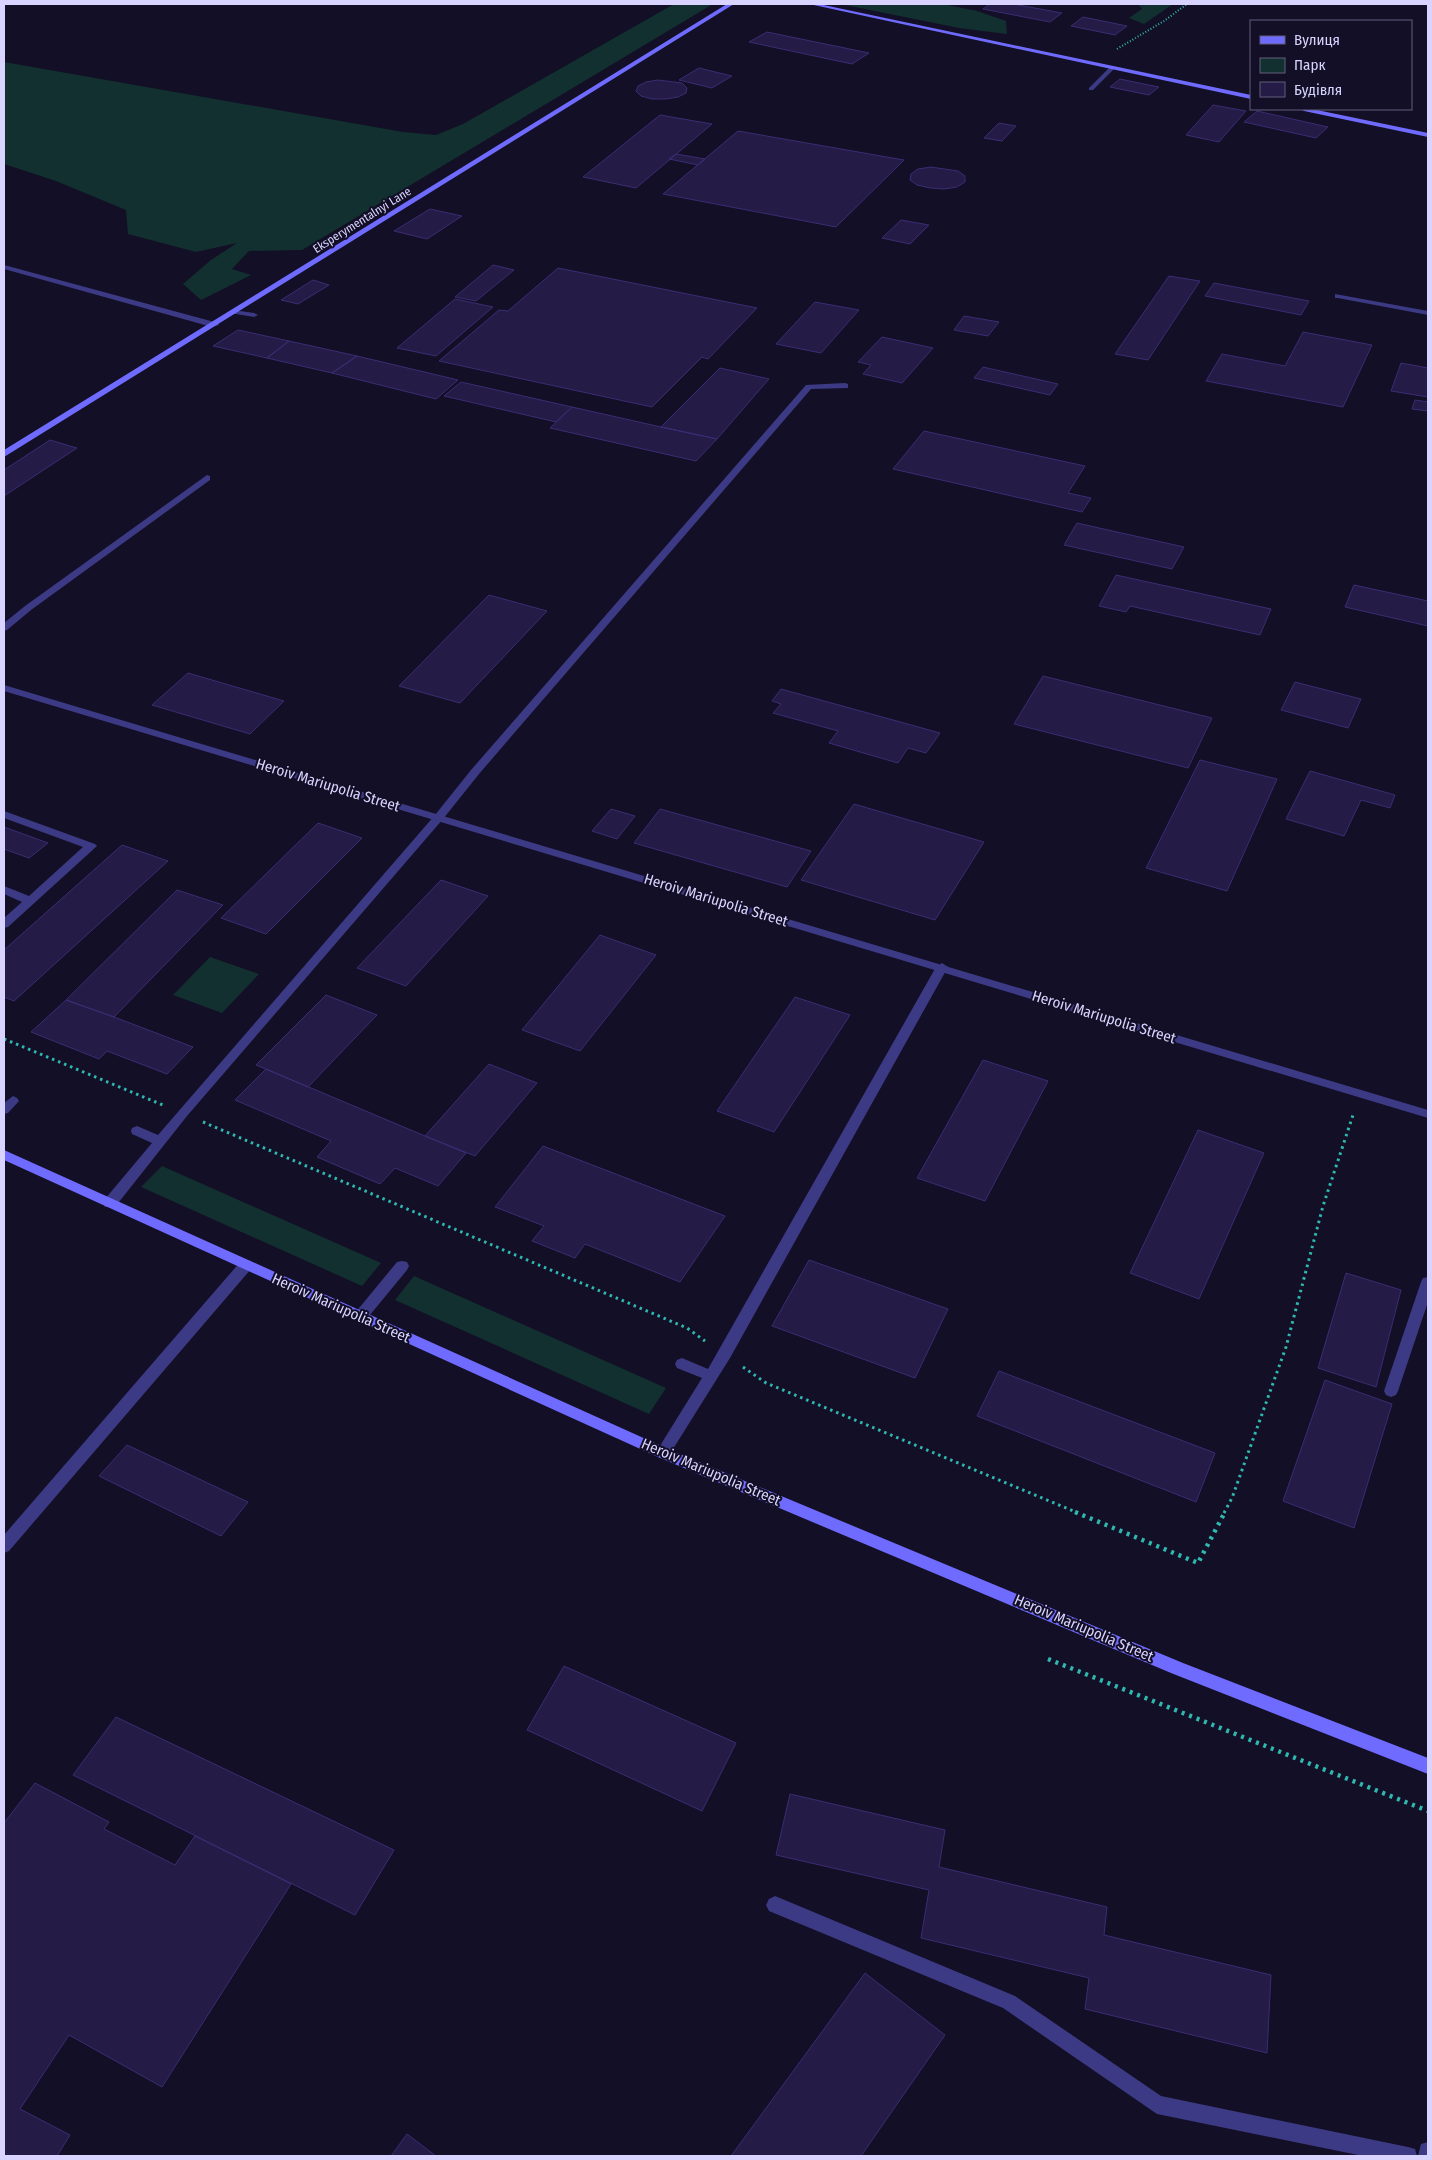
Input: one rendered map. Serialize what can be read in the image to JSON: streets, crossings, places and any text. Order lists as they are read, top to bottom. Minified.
{"streets":{"street":["Eksperymentalnyi Lane","Heroiv Mariupolia Street"]},"legend":["Вулиця","Парк","Будівля"]}
